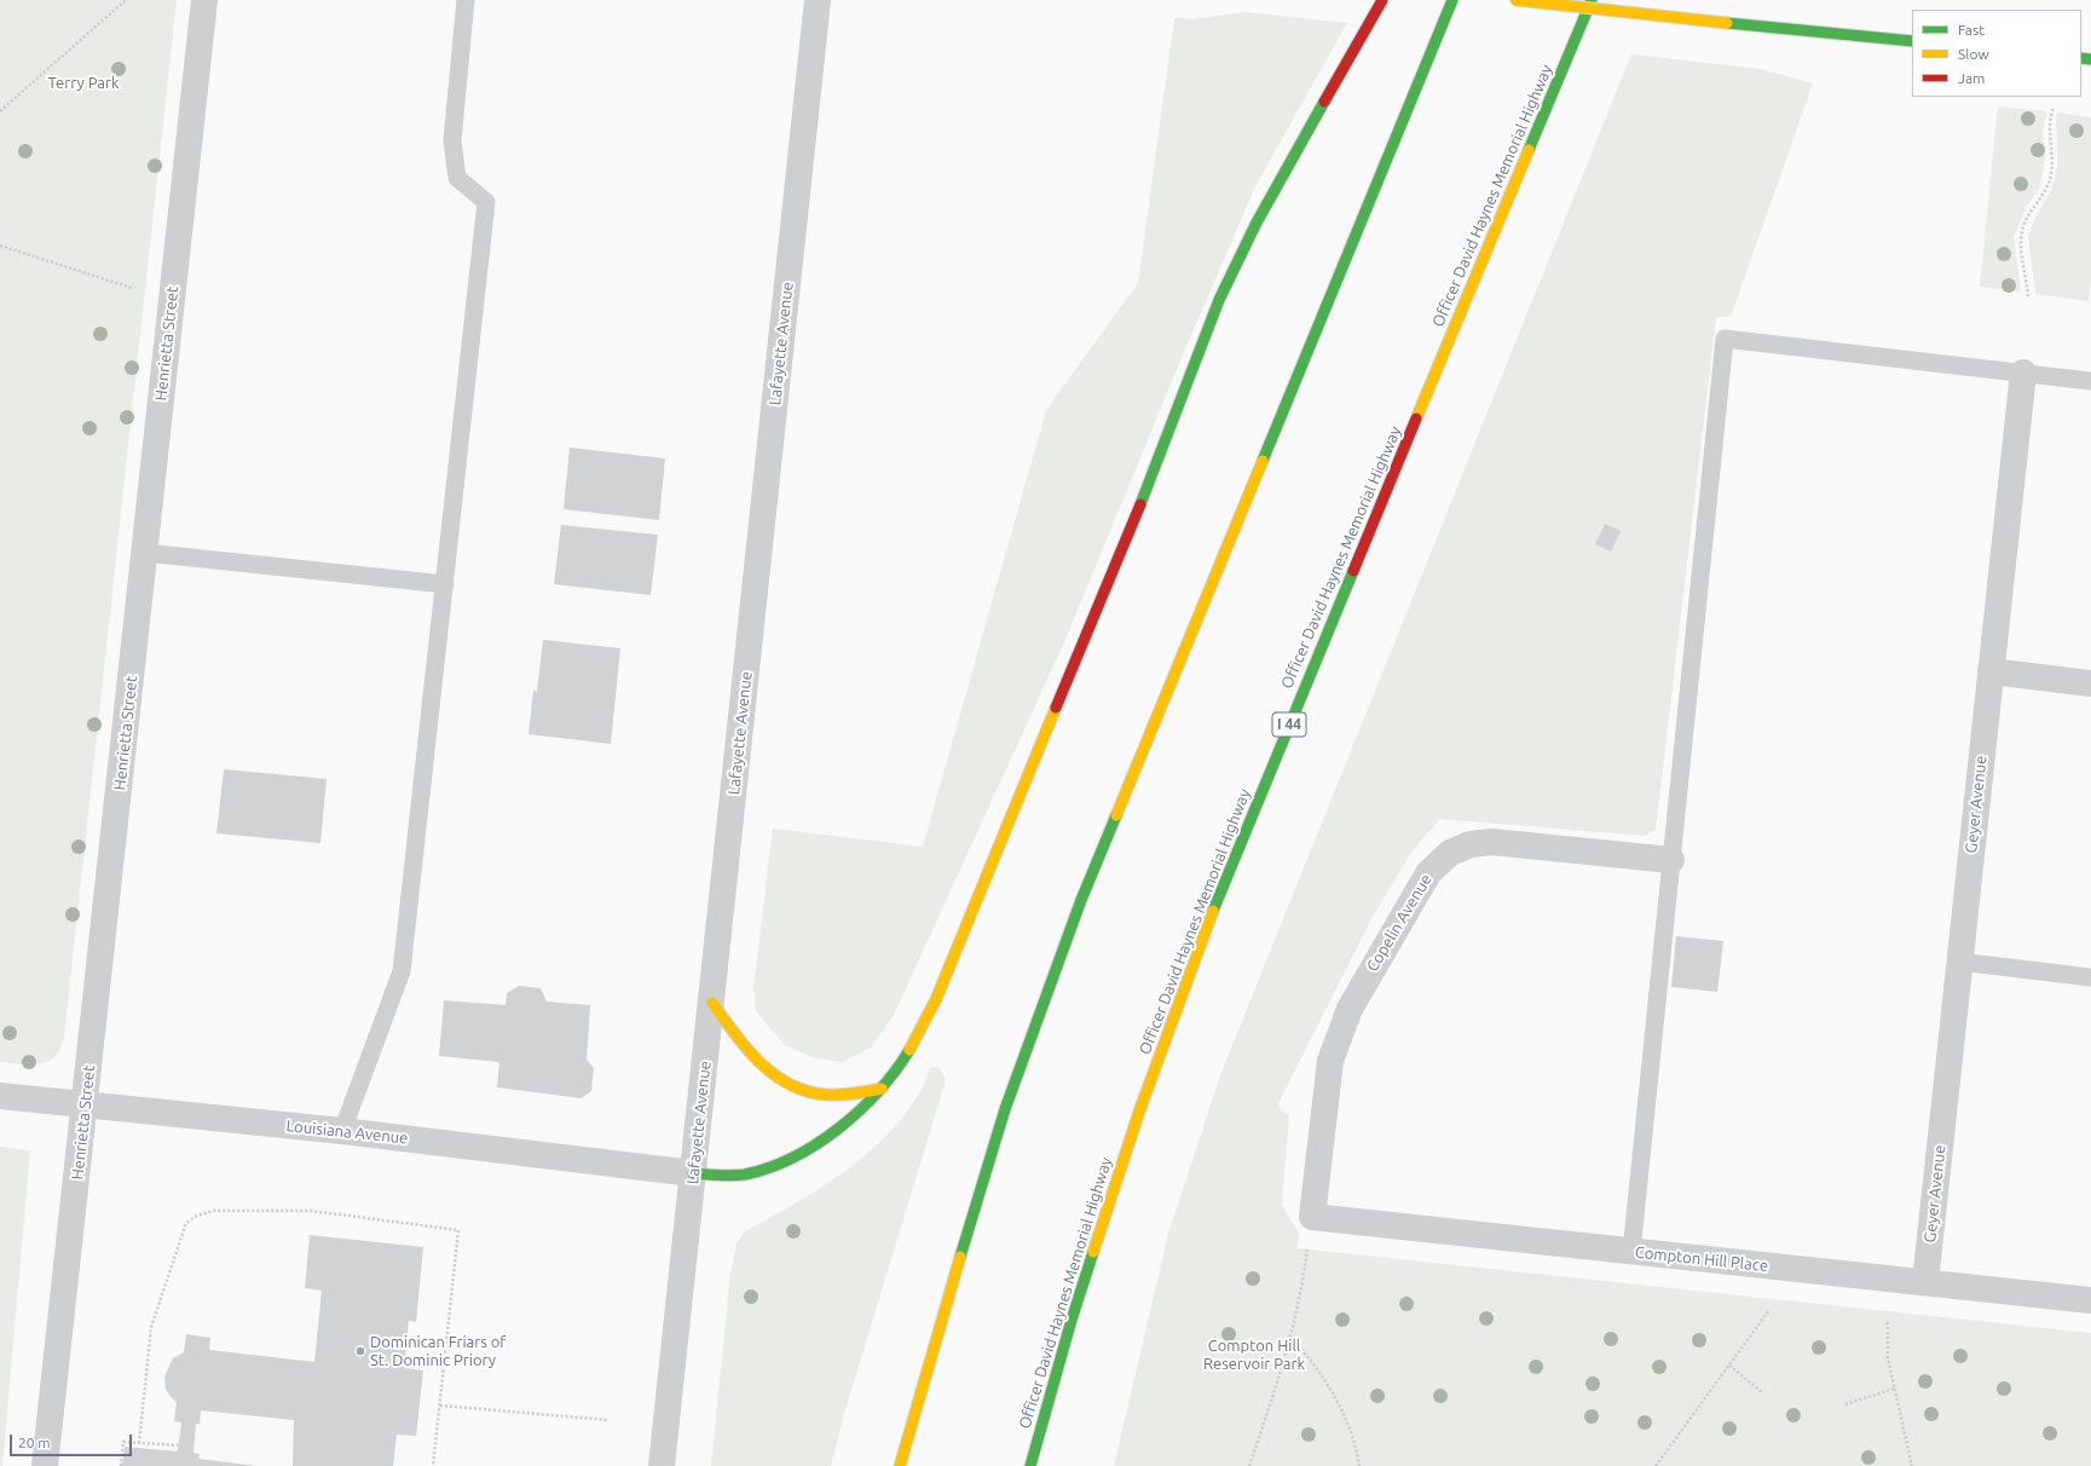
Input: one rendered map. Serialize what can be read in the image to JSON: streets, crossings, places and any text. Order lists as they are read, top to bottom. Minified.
{"streets":{"main road":["Officer David Haynes Memorial Highway","I 44"],"street":["Henrietta Street","Lafayette Avenue","Geyer Avenue","Copelin Avenue","Louisiana Avenue","Compton Hill Place"]},"crossings":[["Henrietta Street","Louisiana Avenue"],["Lafayette Avenue","Louisiana Avenue"],["Geyer Avenue","Compton Hill Place"],["Copelin Avenue","Compton Hill Place"]],"parks":["Terry Park","Compton Hill Reservoir Park"],"places":["Dominican Friars of St. Dominic Priory"],"legend":["Fast","Slow","Jam"],"scale_bar":"20 m"}
